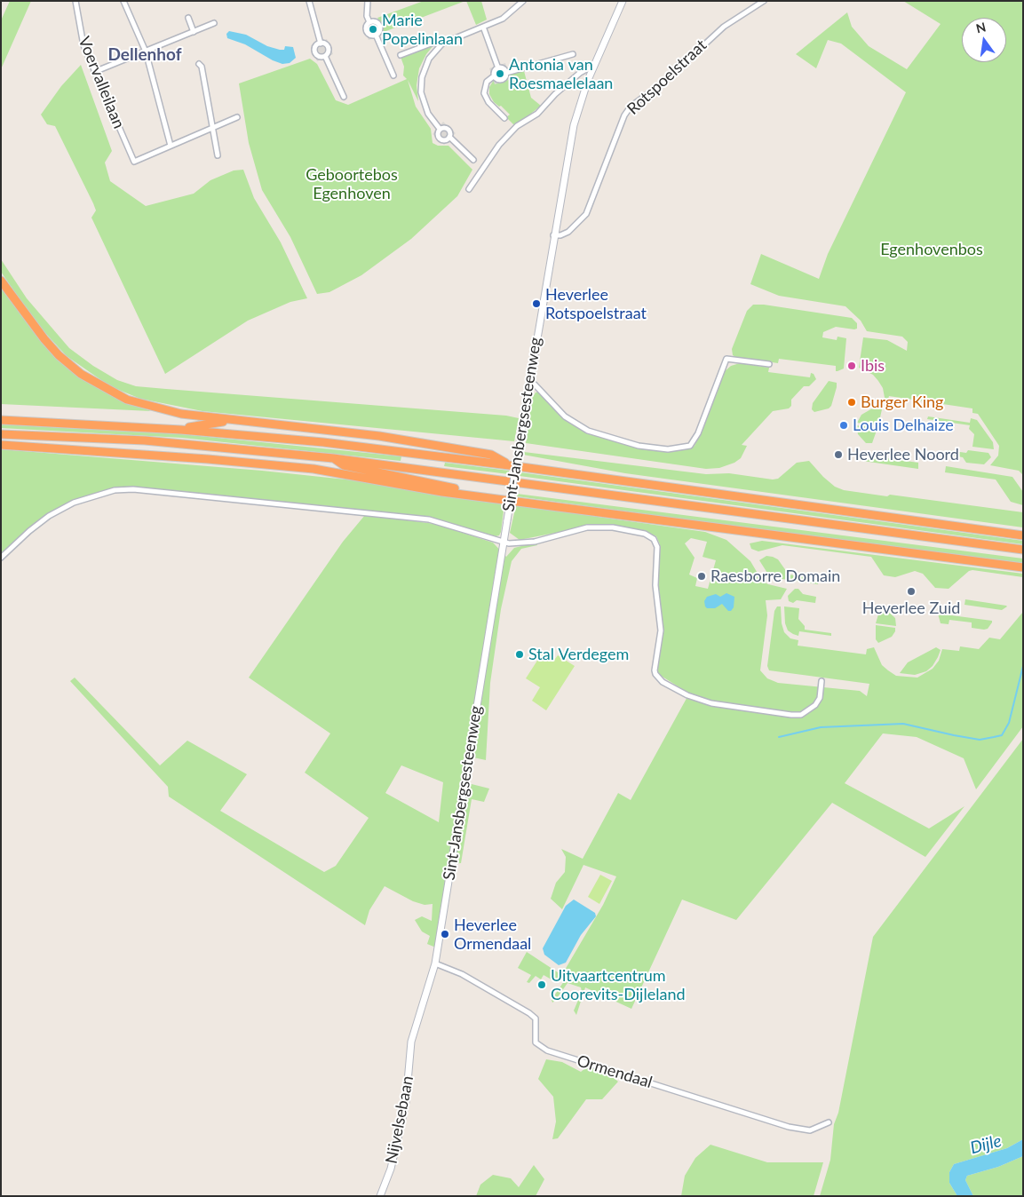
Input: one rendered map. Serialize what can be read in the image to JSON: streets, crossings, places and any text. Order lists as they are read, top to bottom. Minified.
{"streets":{"main road":["Sint-Jansbergsesteenweg","Nijvelsebaan"],"street":["Rotspoelstraat","Voervalleilaan","Ormendaal"]},"crossings":[["Rotspoelstraat","Sint-Jansbergsesteenweg"],["Sint-Jansbergsesteenweg","Ormendaal"],["Sint-Jansbergsesteenweg","Nijvelsebaan"]],"districts":["Dellenhof"],"water":["Dijle"],"parks":["Geboortebos Egenhoven","Egenhovenbos"],"places":["Marie Popelinlaan","Antonia van Roesmaelelaan","Heverlee Rotspoelstraat","Ibis","Burger King","Louis Delhaize","Heverlee Noord","Raesborre Domain","Heverlee Zuid","Stal Verdegem","Heverlee Ormendaal","Uitvaartcentrum Coorevits-Dijleland"],"north":"top"}
